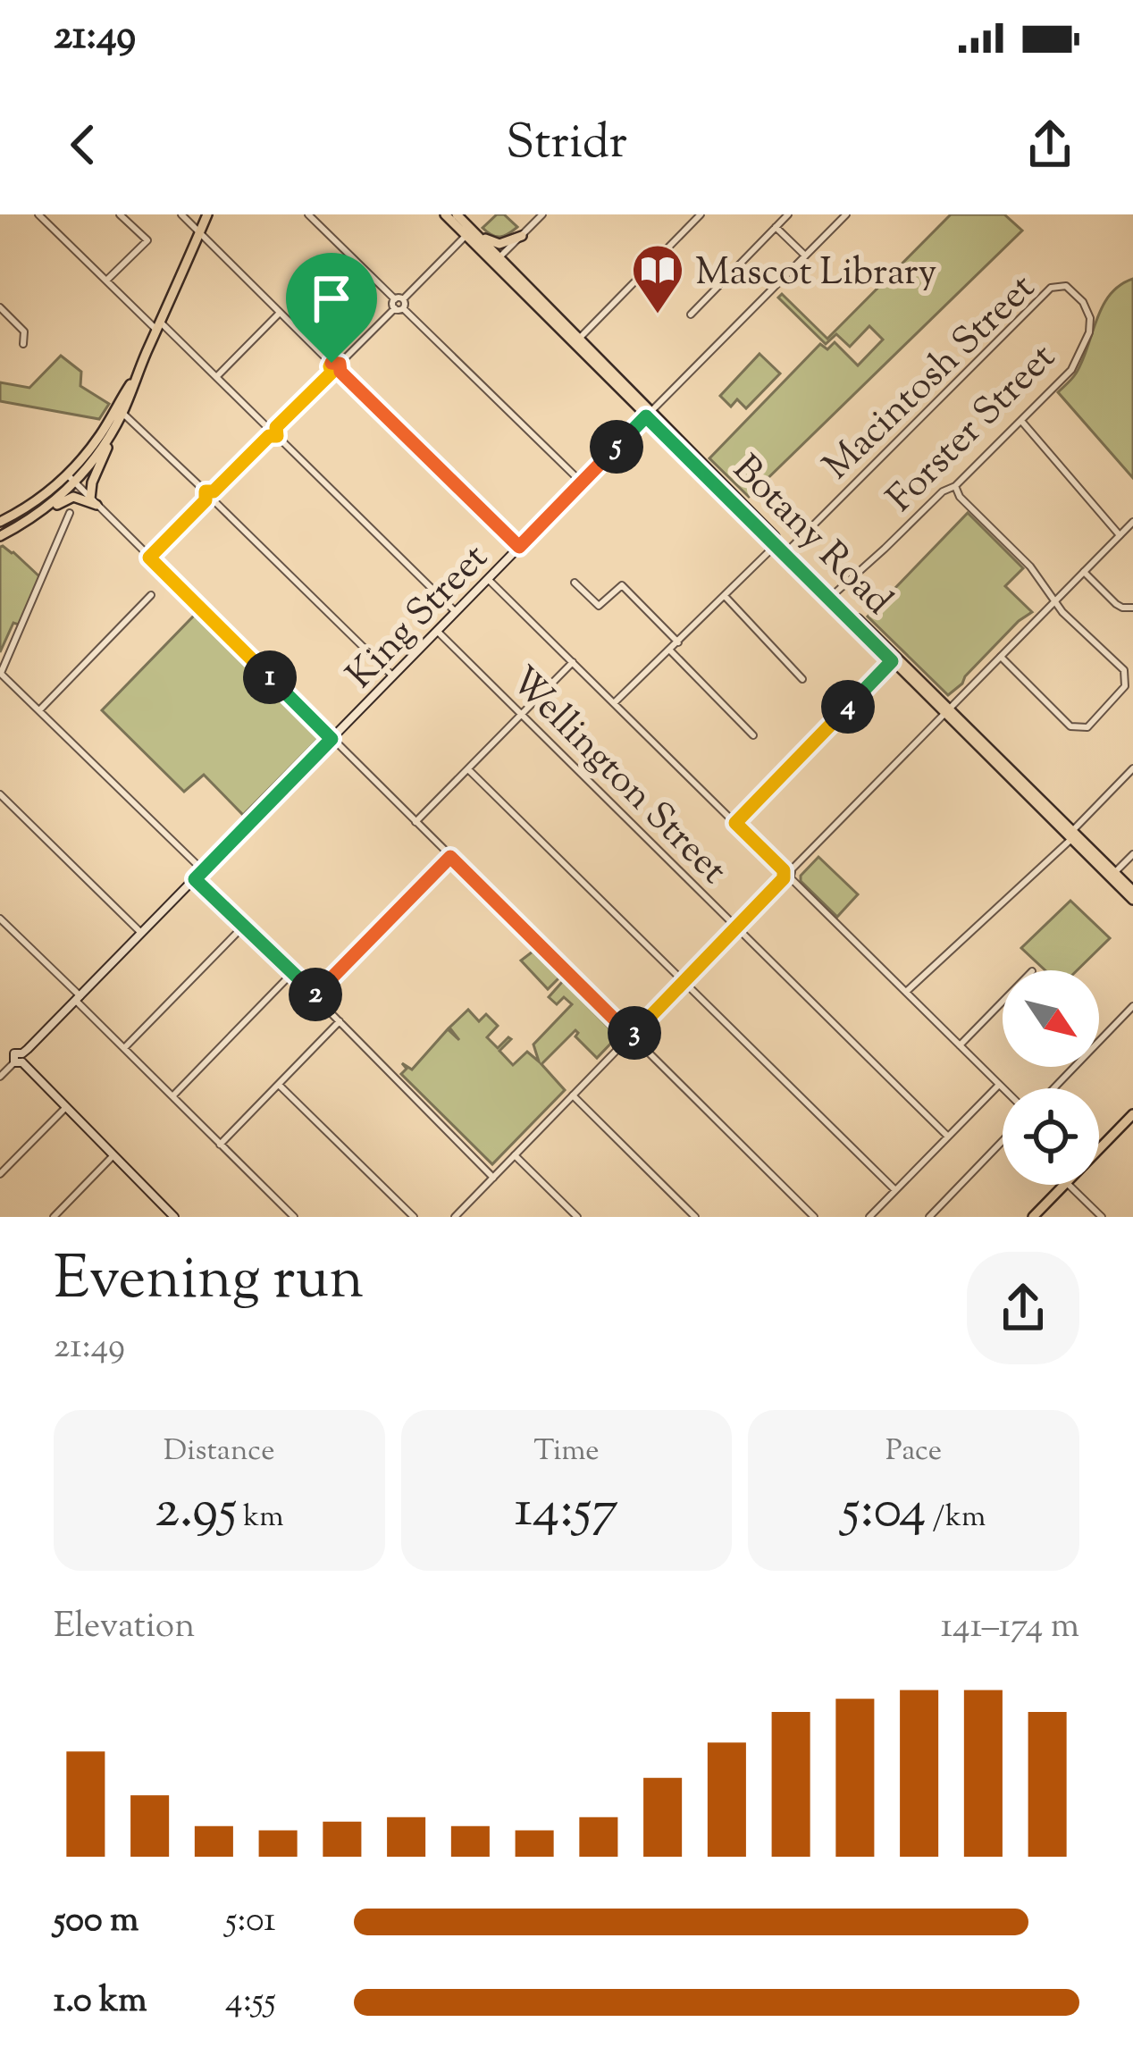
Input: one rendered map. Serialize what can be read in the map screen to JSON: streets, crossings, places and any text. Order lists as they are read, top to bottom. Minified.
{"streets":{"main road":["Botany Road","King Street"],"street":["Macintosh Street","Forster Street","Wellington Street"]},"crossings":[["Macintosh Street","Forster Street"],["Macintosh Street","Botany Road"],["Forster Street","Botany Road"],["Botany Road","King Street"],["King Street","Wellington Street"]],"places":{"library":["Mascot Library"]},"north":"bottom right","page":{"status":"21:49","header":"Stridr","pins":["5","1","4","2","3"],"heading":["Evening run","21:49"],"stats":[["Distance","2.95 km"],["Time","14:57"],["Pace","5:04 /km"]],"chart":["Elevation","141–174 m"],"list":[{"name":"500 m","note":"5:01"},{"name":"1.0 km","note":"4:55"}]}}
